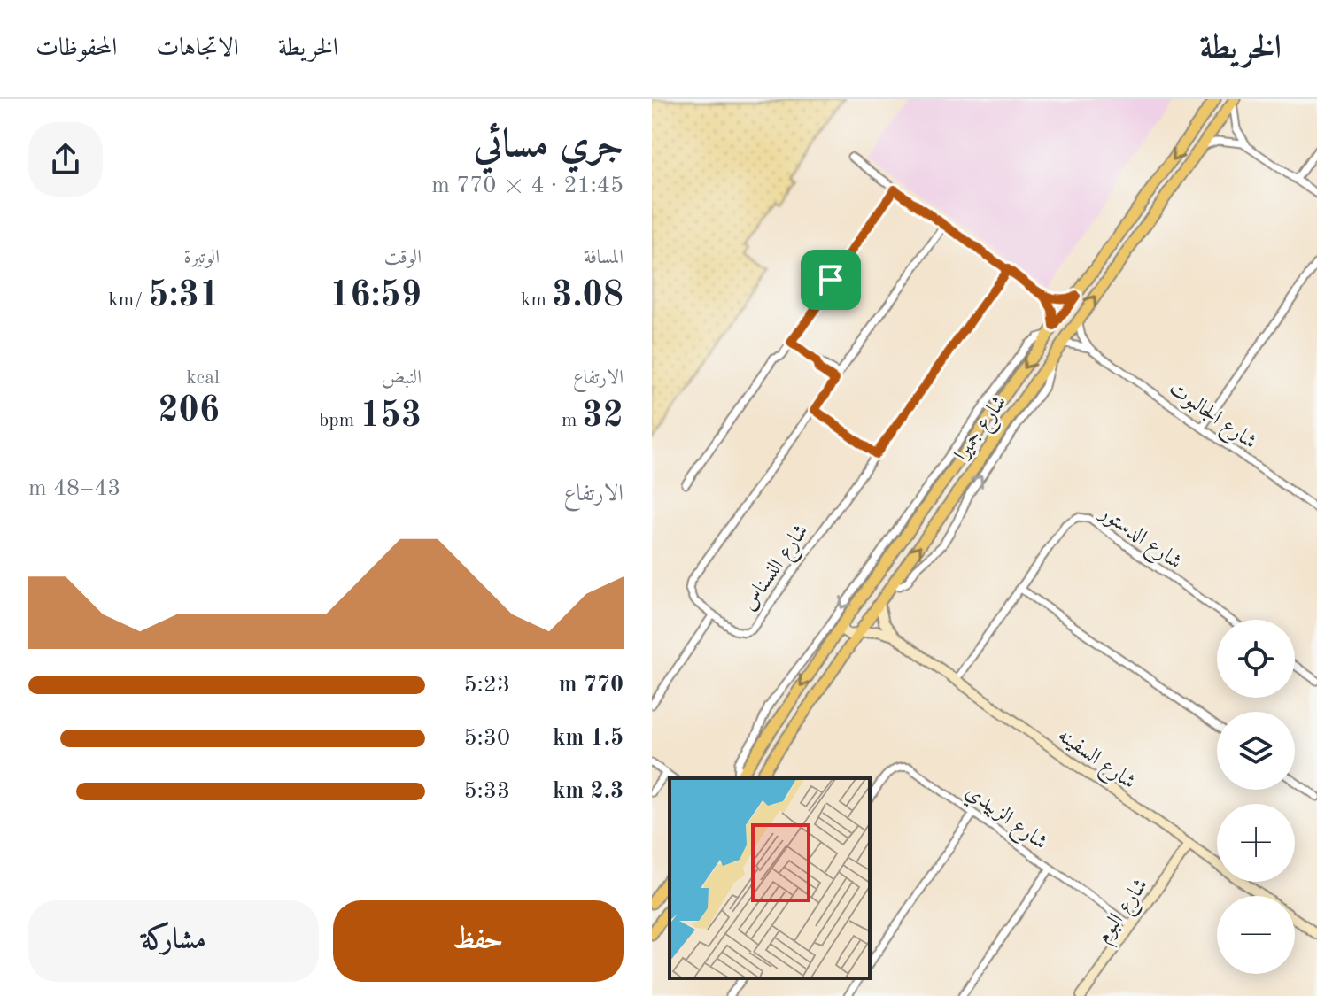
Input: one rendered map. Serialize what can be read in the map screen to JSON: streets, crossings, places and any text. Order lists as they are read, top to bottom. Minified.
{"streets":{"main road":["شارع جميرا"],"street":["شارع الجالبوت","شارع الدستور","شارع النسناس","شارع السفينه","شارع الزبيدي","شارع البوم"]},"crossings":[["شارع الجالبوت","شارع جميرا"],["شارع جميرا","شارع السفينه"],["شارع الدستور","شارع السفينه"],["شارع السفينه","شارع البوم"],["شارع الزبيدي","شارع البوم"]],"page":{"header":"الخريطة","nav":["الخريطة","الاتجاهات","المحفوظات"],"heading":["جري مسائي","21:45 · 4 × 770 m"],"stats":[["المسافة","3.08 km"],["الوقت","16:59"],["الوتيرة","5:31 /km"],["الارتفاع","32 m"],["النبض","153 bpm"],["kcal","206"]],"chart":["الارتفاع","43–48 m"],"map_buttons":["+","−"],"list":[{"name":"770 m","note":"5:23"},{"name":"1.5 km","note":"5:30"},{"name":"2.3 km","note":"5:33"}],"buttons":["حفظ","مشاركة"]}}
